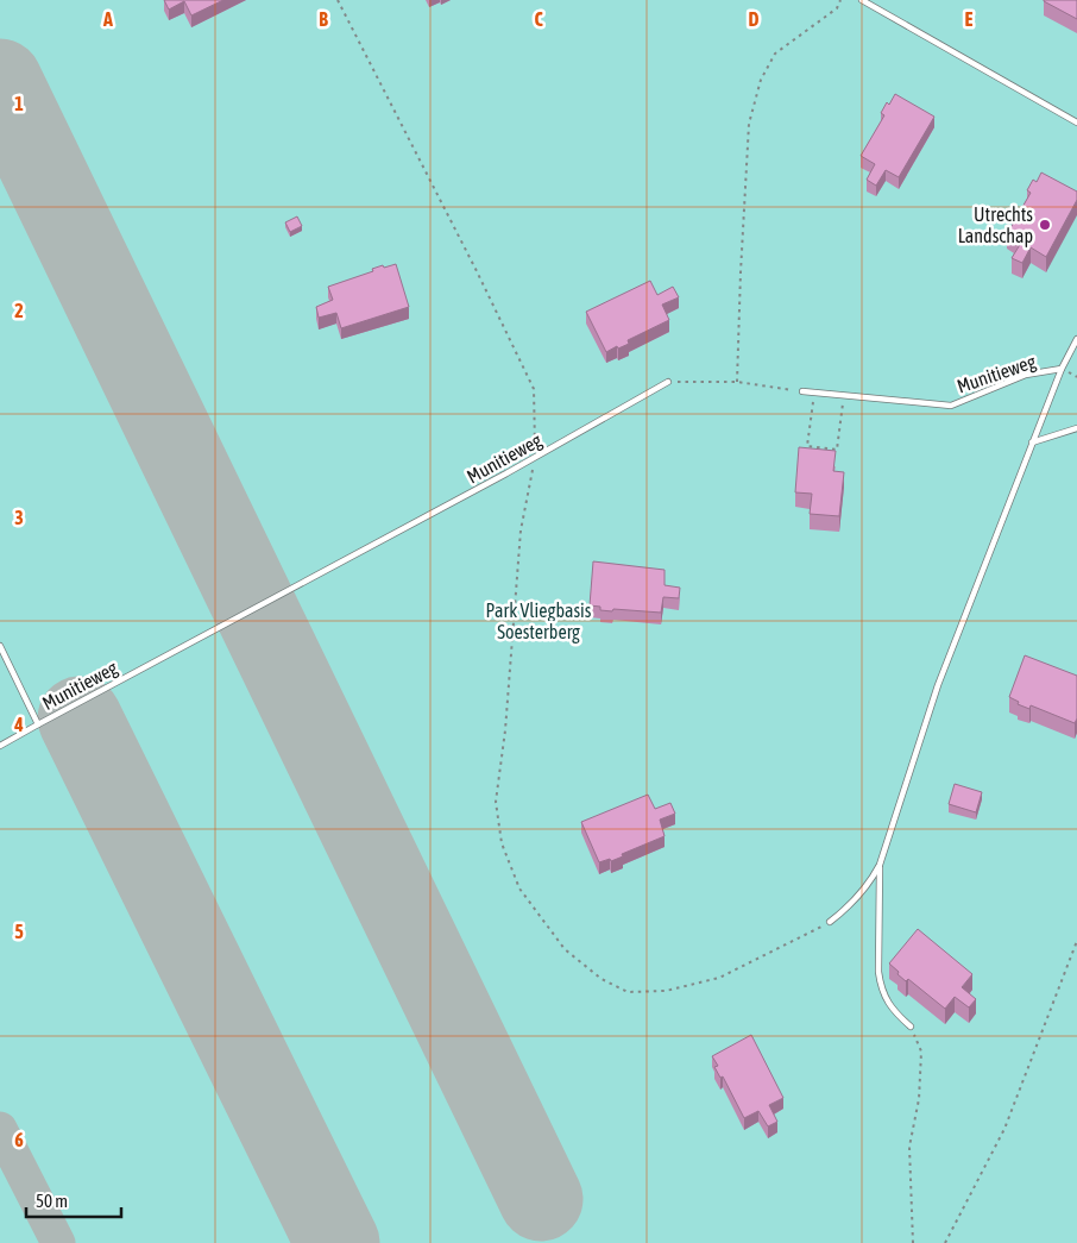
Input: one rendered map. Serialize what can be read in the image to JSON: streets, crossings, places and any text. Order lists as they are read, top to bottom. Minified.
{"streets":{"lane":["Munitieweg"]},"parks":["Park Vliegbasis Soesterberg"],"places":["Utrechts Landschap"],"scale_bar":"50 m","grid":{"columns":["A","B","C","D","E"],"rows":["1","2","3","4","5","6"]}}
